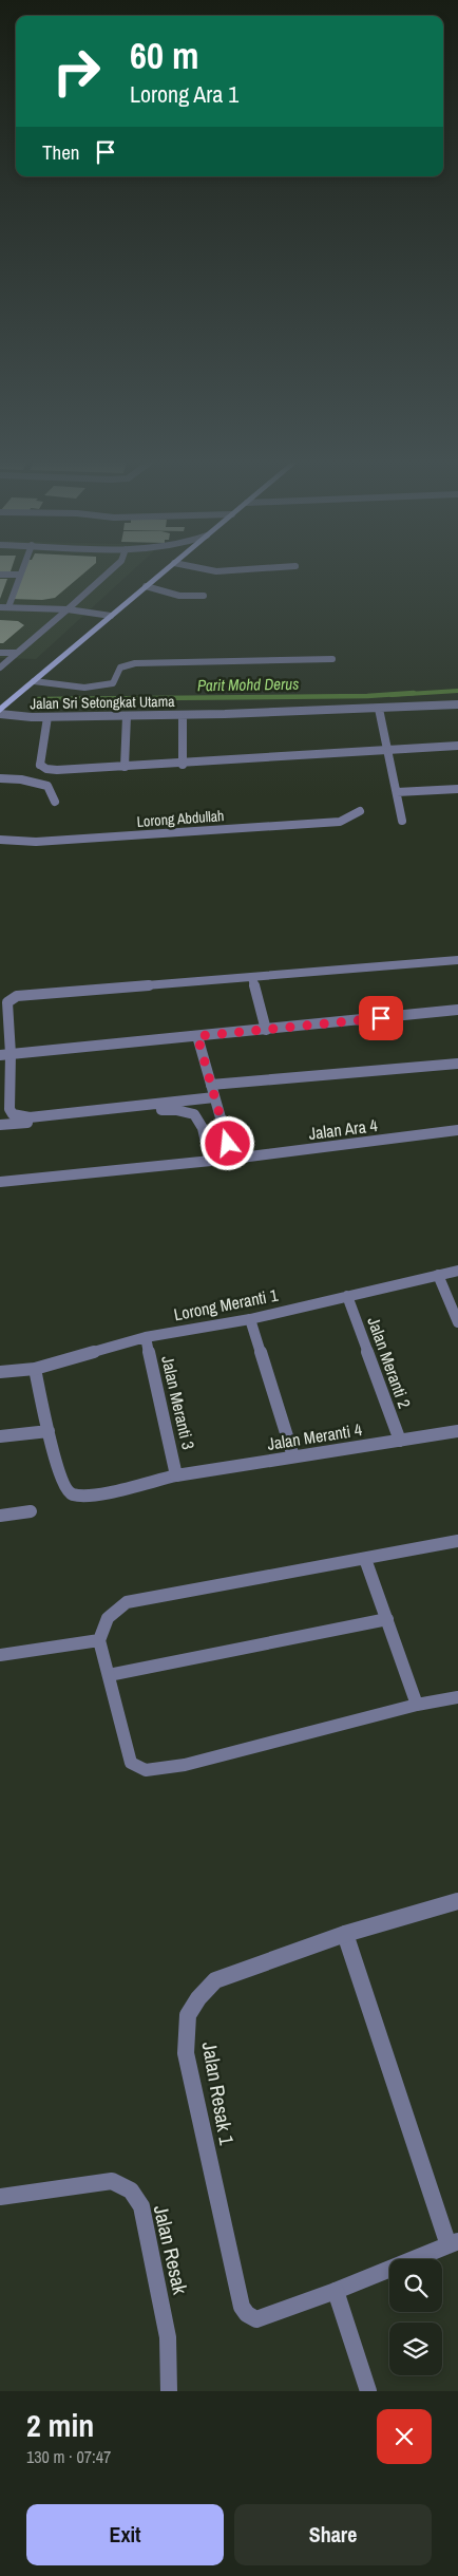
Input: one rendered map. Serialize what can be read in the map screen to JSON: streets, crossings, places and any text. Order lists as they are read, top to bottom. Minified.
{"streets":{"street":["Jalan Sri Setongkat Utama","Lorong Abdullah","Jalan Ara 4","Lorong Meranti 1","Jalan Meranti 2","Jalan Meranti 3","Jalan Meranti 4","Jalan Resak 1","Jalan Resak"]},"crossings":[["Lorong Meranti 1","Jalan Meranti 2"],["Lorong Meranti 1","Jalan Meranti 3"],["Jalan Meranti 2","Jalan Meranti 4"],["Jalan Meranti 3","Jalan Meranti 4"]],"water":["Parit Mohd Derus"],"page":{"turn":["60 m","Lorong Ara 1"],"then":"Then","heading":["2 min","130 m · 07:47"],"buttons":["Exit","Share"]}}
